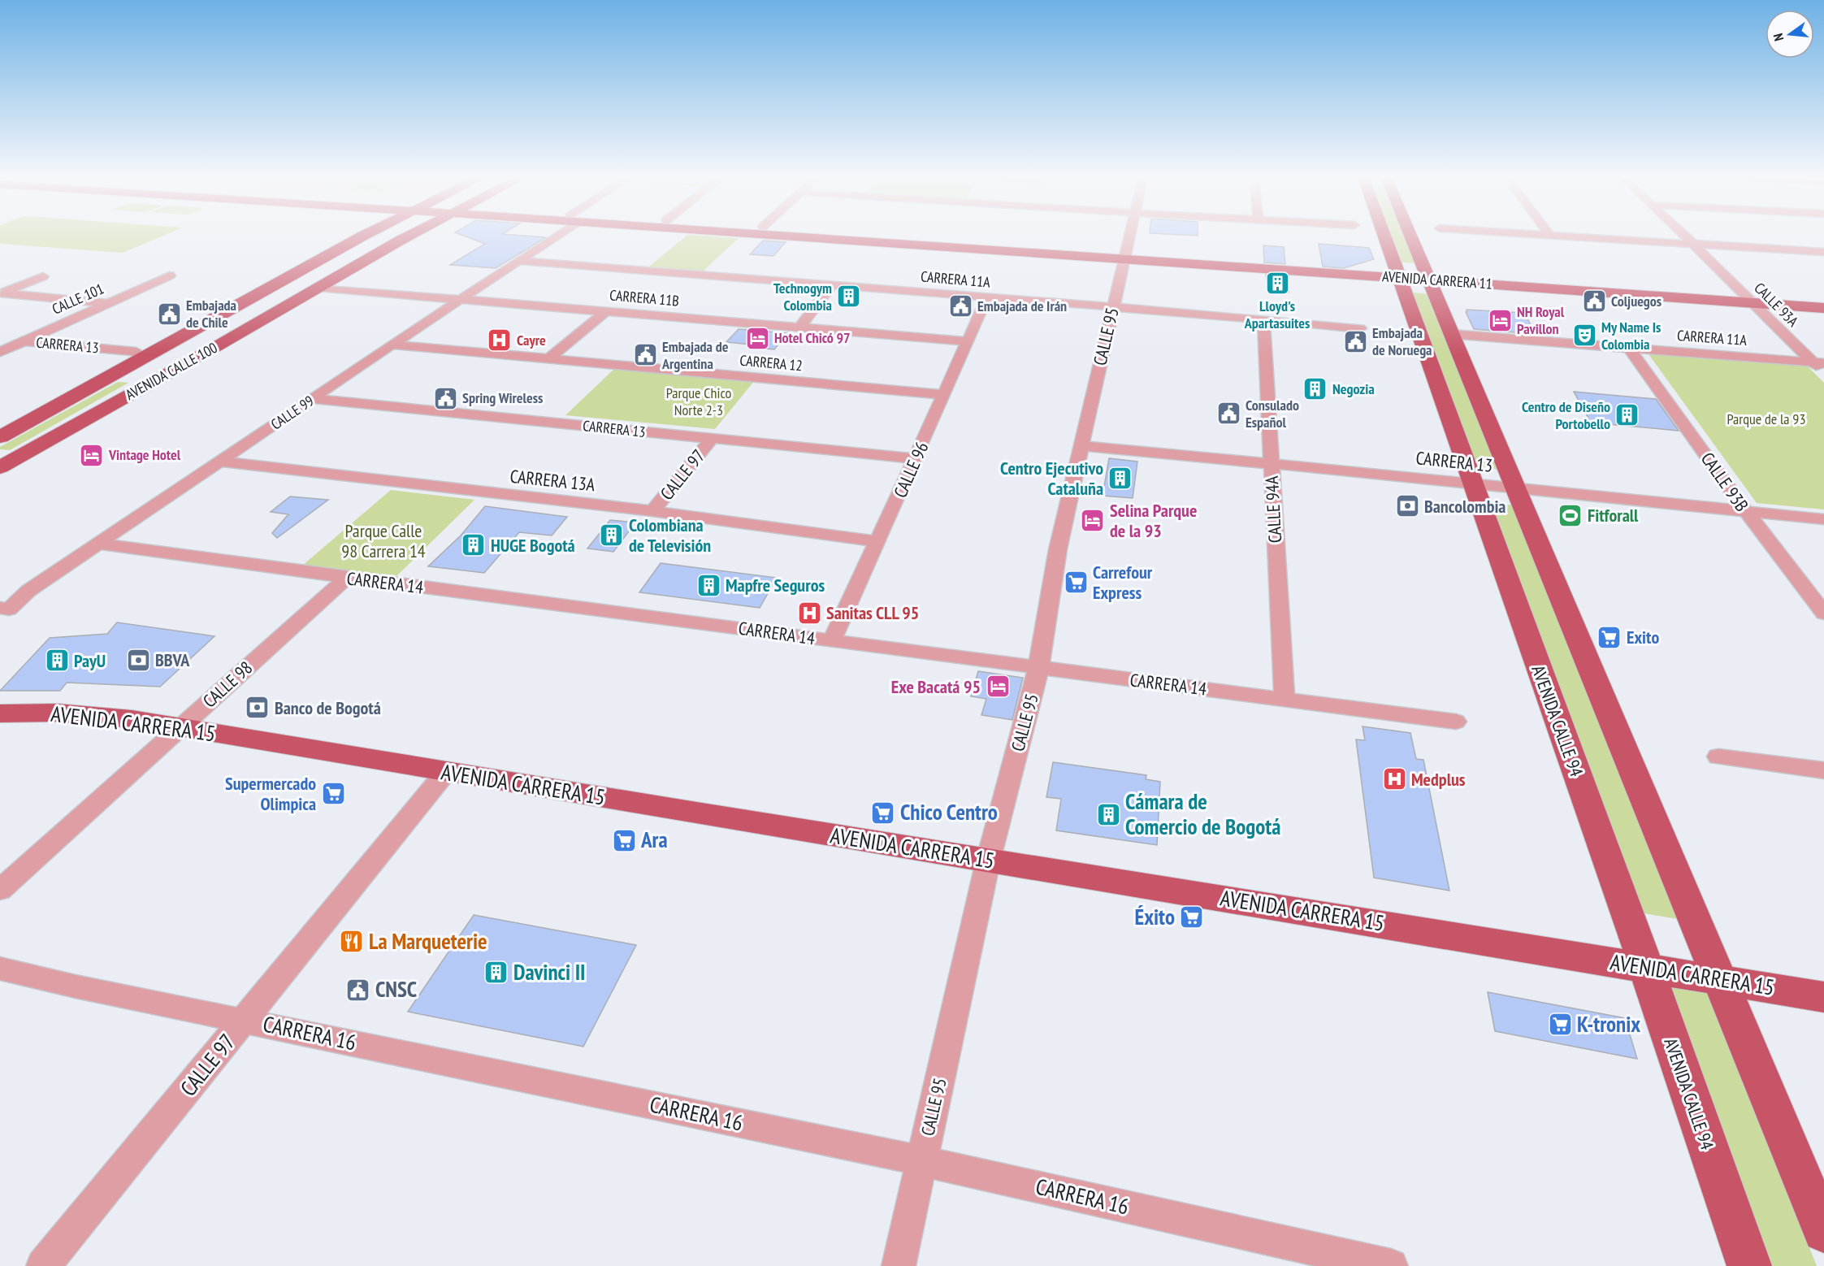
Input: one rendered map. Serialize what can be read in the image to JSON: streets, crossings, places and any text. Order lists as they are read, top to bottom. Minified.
{"streets":{"main road":["AVENIDA CARRERA 11","AVENIDA CALLE 100","AVENIDA CALLE 94","AVENIDA CARRERA 15"],"street":["CARRERA 11A","CARRERA 11B","CALLE 101","CALLE 93A","CALLE 95","CARRERA 13","CARRERA 12","CALLE 99","CALLE 96","CALLE 97","CARRERA 13A","CALLE 93B","CALLE 94A","CARRERA 14","CALLE 98","CARRERA 16"]},"crossings":[["CARRERA 11A","CALLE 93A"],["CARRERA 11A","CALLE 95"],["CARRERA 11A","CALLE 99"],["CARRERA 11A","CALLE 96"],["CARRERA 11A","CALLE 93B"],["CARRERA 11A","CALLE 94A"],["AVENIDA CARRERA 11","CALLE 93A"],["AVENIDA CARRERA 11","CALLE 95"],["AVENIDA CARRERA 11","AVENIDA CALLE 94"],["CARRERA 11B","AVENIDA CALLE 100"],["CARRERA 11B","CALLE 99"],["CARRERA 11B","CALLE 96"],["CALLE 101","CARRERA 13"],["CALLE 95","CARRERA 13"],["CALLE 95","CARRERA 14"],["CALLE 95","AVENIDA CARRERA 15"],["CALLE 95","CARRERA 16"],["CARRERA 13","AVENIDA CALLE 100"],["CARRERA 13","CALLE 99"],["CARRERA 13","CALLE 96"],["CARRERA 13","CALLE 97"],["CARRERA 13","CALLE 93B"],["CARRERA 13","CALLE 94A"],["CARRERA 13","AVENIDA CALLE 94"],["CARRERA 12","CALLE 99"],["CARRERA 12","CALLE 96"],["CALLE 99","CARRERA 13A"],["CALLE 99","CARRERA 14"],["CALLE 96","CARRERA 13A"],["CALLE 96","CARRERA 14"],["CALLE 97","CARRERA 13A"],["CALLE 97","AVENIDA CARRERA 15"],["CALLE 97","CARRERA 16"],["CALLE 94A","CARRERA 14"],["CARRERA 14","CALLE 98"],["CALLE 98","AVENIDA CARRERA 15"],["AVENIDA CALLE 94","AVENIDA CARRERA 15"]],"parks":["Parque Chico Norte 2-3","Parque de la 93","Parque Calle 98 Carrera 14"],"places":{"building":["Lloyd's Apartasuites","Technogym Colombia","Negozia","Centro de Diseño Portobello","Centro Ejecutivo Cataluña","Colombiana de Televisión","HUGE Bogotá","Mapfre Seguros","PayU","Cámara de Comercio de Bogotá","Davinci II"],"public building":["Coljuegos","Embajada de Irán","Embajada de Chile","Embajada de Noruega","Embajada de Argentina","Spring Wireless","Consulado Español","CNSC"],"hotel":["NH Royal Pavillon","Hotel Chicó 97","Vintage Hotel","Selina Parque de la 93","Exe Bacatá 95"],"theatre":["My Name Is Colombia"],"hospital":["Cayre","Sanitas CLL 95","Medplus"],"bank":["Bancolombia","BBVA","Banco de Bogotá"],"sports":["Fitforall"],"supermarket":["Carrefour Express","Exito","Supermercado Olimpica","Chico Centro","Ara","Éxito","K-tronix"],"restaurant":["La Marqueterie"]},"north":"left"}
